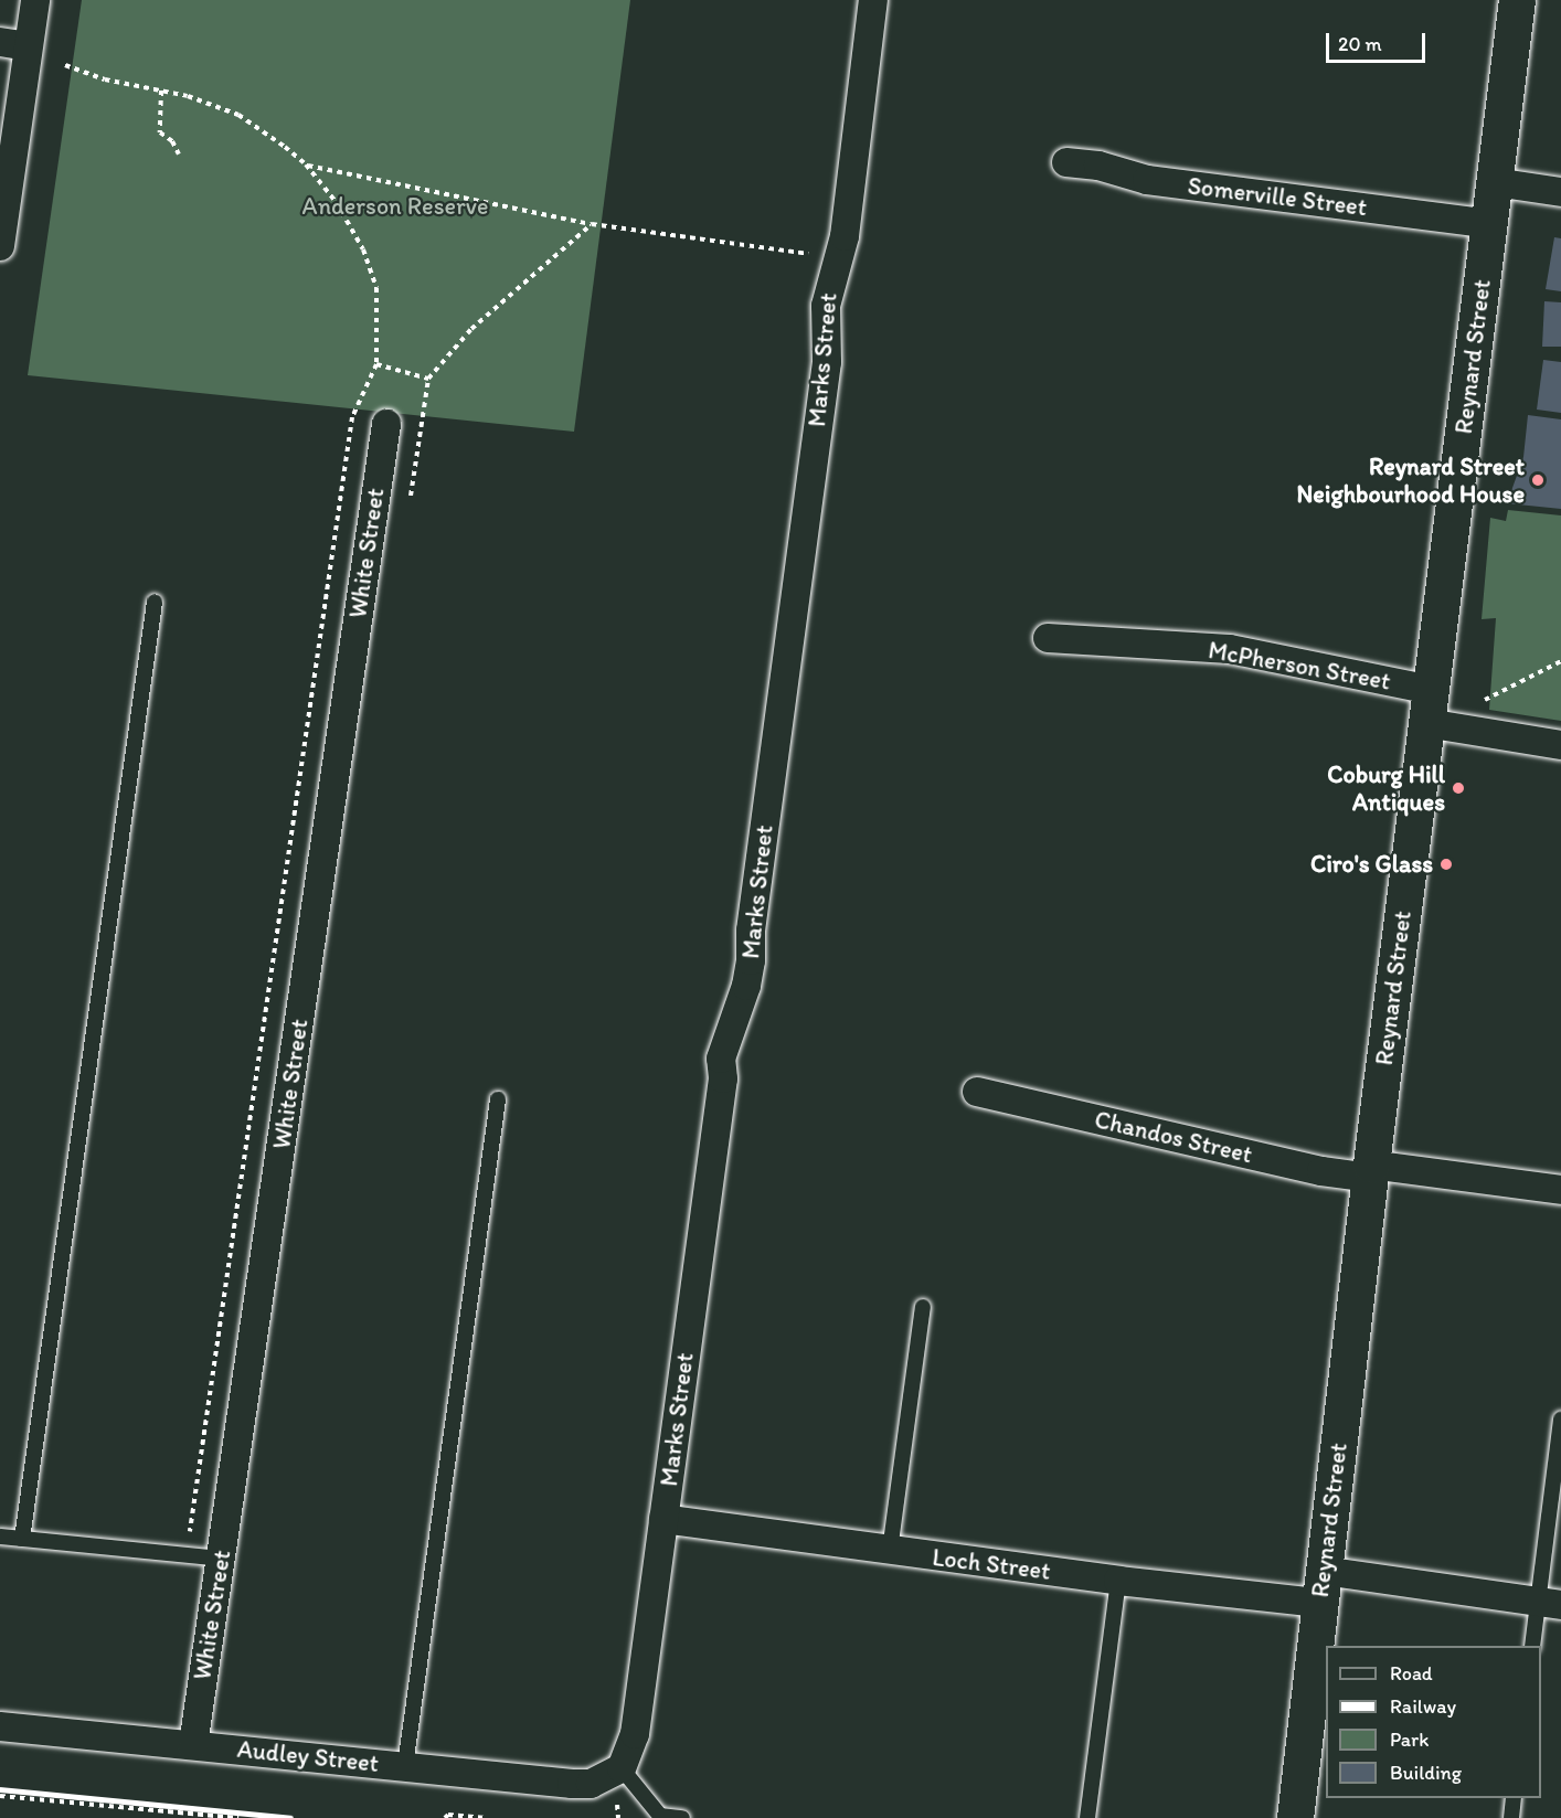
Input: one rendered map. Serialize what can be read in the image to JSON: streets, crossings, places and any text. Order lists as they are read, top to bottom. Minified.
{"streets":{"street":["Somerville Street","Reynard Street","Marks Street","White Street","McPherson Street","Chandos Street","Loch Street","Audley Street"]},"crossings":[["Somerville Street","Reynard Street"],["Reynard Street","McPherson Street"],["Reynard Street","Chandos Street"],["Reynard Street","Loch Street"],["Marks Street","Loch Street"],["Marks Street","Audley Street"],["White Street","Audley Street"]],"parks":["Anderson Reserve"],"places":["Reynard Street Neighbourhood House","Coburg Hill Antiques","Ciro's Glass"],"legend":["Road","Railway","Park","Building"],"scale_bar":"20 m"}
